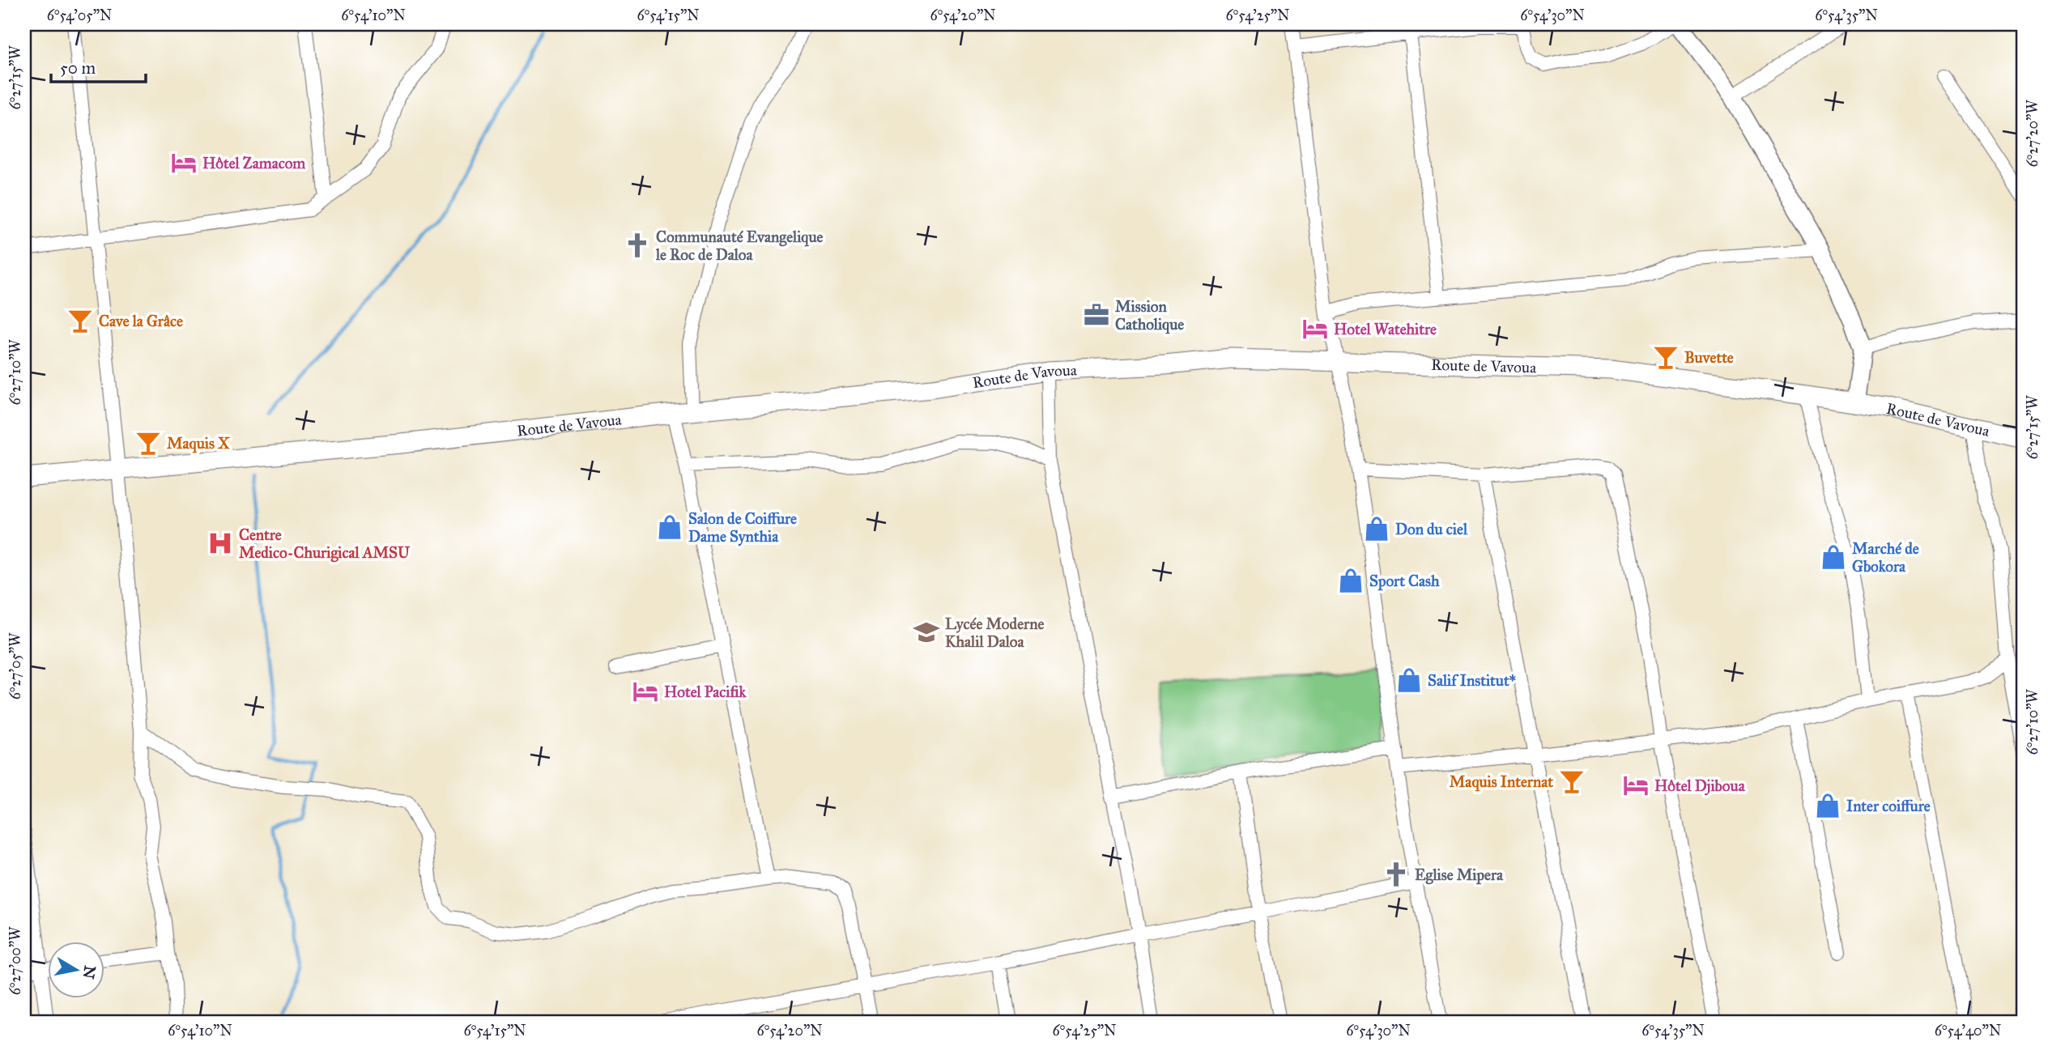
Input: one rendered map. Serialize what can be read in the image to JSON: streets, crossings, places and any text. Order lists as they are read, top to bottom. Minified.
{"streets":{"main road":["Route de Vavoua"]},"places":{"hotel":["Hôtel Zamacom","Hotel Watehitre","Hotel Pacifik","Hôtel Djiboua"],"church":["Communauté Evangelique le Roc de Daloa","Eglise Mipera"],"office":["Mission Catholique"],"bar":["Cave la Grâce","Buvette","Maquis X","Maquis Internat"],"shop":["Salon de Coiffure Dame Synthia","Don du ciel","Marché de Gbokora","Sport Cash","Salif Institut*","Inter coiffure"],"hospital":["Centre Medico-Churigical AMSU"],"school or university":["Lycée Moderne Khalil Daloa"]},"scale_bar":"50 m","north":"right","coordinates":["6°54'05\"N","6°54'10\"N","6°54'15\"N","6°54'20\"N","6°54'25\"N","6°54'30\"N","6°54'35\"N","6°27'15\"W","6°27'20\"W","6°27'10\"W","6°27'05\"W","6°27'00\"W","6°54'40\"N"]}
